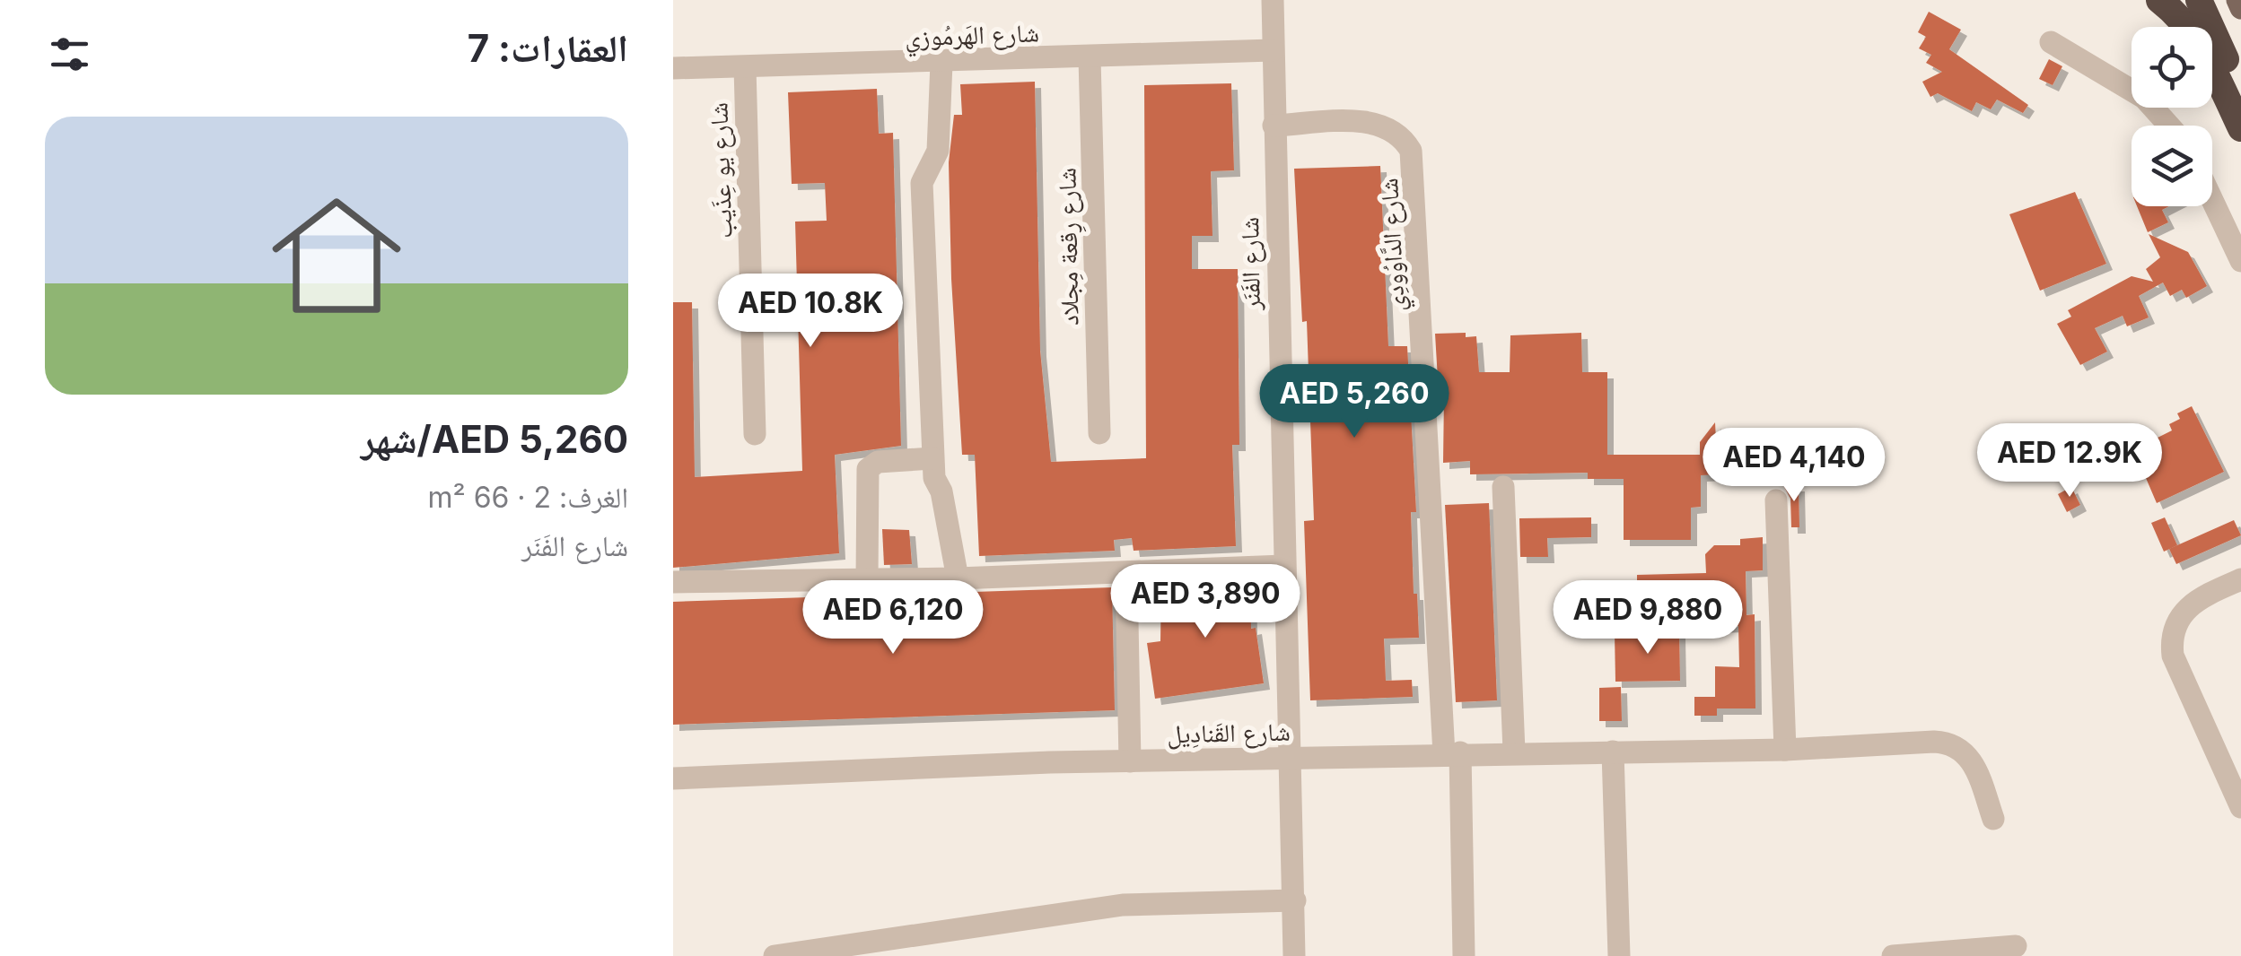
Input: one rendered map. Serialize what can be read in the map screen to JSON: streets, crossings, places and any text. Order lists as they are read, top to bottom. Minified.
{"streets":{"street":["شارع الهَرمُوزي","شارع يو عِذَيب","شارع الدَّاوُودِي","شارع رِقعة مِجلاد","شارع الفَنَر","شارع القَنادِيل"]},"crossings":[["شارع الهَرمُوزي","شارع يو عِذَيب"],["شارع الهَرمُوزي","شارع رِقعة مِجلاد"],["شارع الهَرمُوزي","شارع الفَنَر"],["شارع الدَّاوُودِي","شارع الفَنَر"],["شارع الدَّاوُودِي","شارع القَنادِيل"],["شارع الفَنَر","شارع القَنادِيل"]],"page":{"heading":"العقارات: 7","list":[{"name":"AED 5,260/شهر","note":"الغرف: 2 · 66 m² · شارع الفَنَر"}],"price":["AED 10.8K","AED 5,260","AED 12.9K","AED 4,140","AED 3,890","AED 6,120","AED 9,880"]}}
